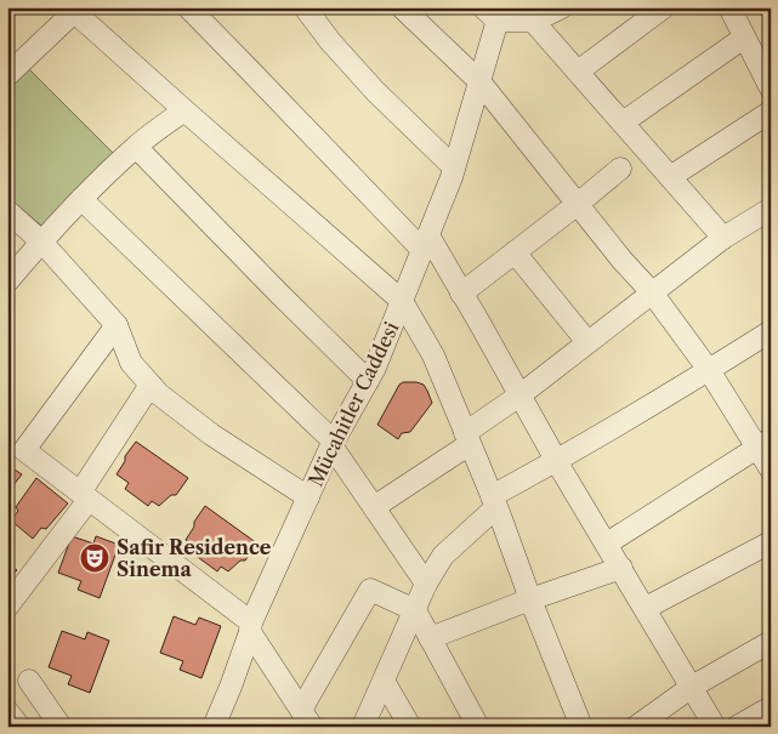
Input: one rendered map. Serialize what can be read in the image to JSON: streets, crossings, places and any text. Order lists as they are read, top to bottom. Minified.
{"streets":{"street":["Mücahitler Caddesi"]},"places":{"theatre":["Safir Residence Sinema"]}}
